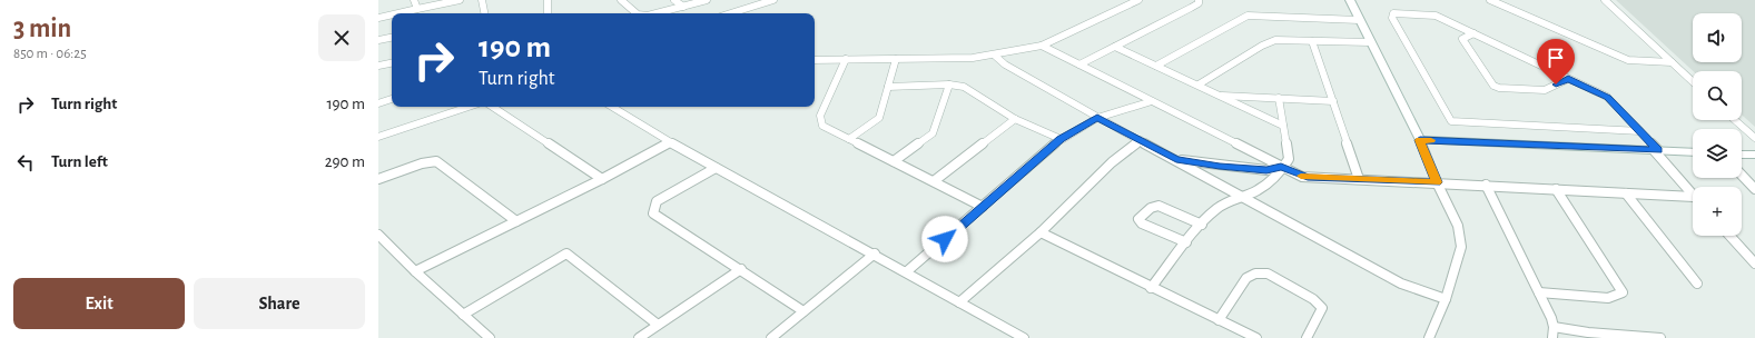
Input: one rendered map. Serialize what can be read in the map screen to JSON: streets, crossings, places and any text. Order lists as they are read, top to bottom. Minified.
{"page":{"heading":["3 min","850 m · 06:25"],"map_buttons":"+","turn":["190 m","Turn right"],"list":[{"name":"Turn right","value":"190 m"},{"name":"Turn left","value":"290 m"}],"buttons":["Exit","Share"]}}
